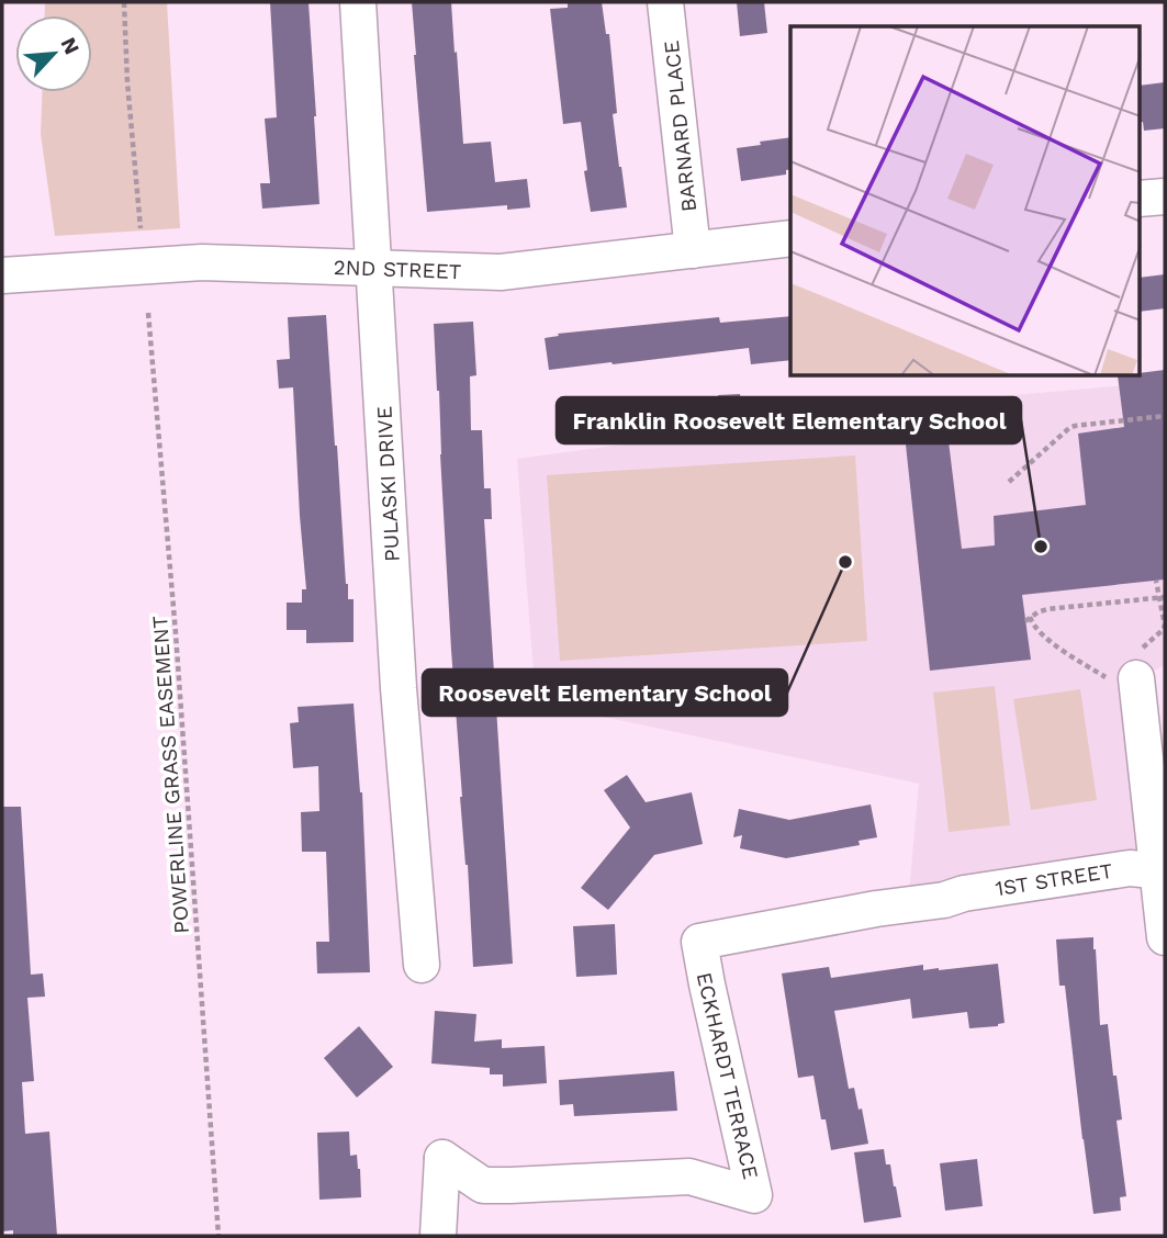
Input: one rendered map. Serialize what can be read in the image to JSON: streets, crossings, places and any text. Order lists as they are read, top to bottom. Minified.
{"streets":{"street":["BARNARD PLACE","2ND STREET","PULASKI DRIVE","1ST STREET","ECKHARDT TERRACE"],"path":["POWERLINE GRASS EASEMENT"]},"crossings":[["BARNARD PLACE","2ND STREET"],["2ND STREET","PULASKI DRIVE"],["1ST STREET","ECKHARDT TERRACE"]],"places":["Franklin Roosevelt Elementary School","Roosevelt Elementary School"],"north":"top right"}
